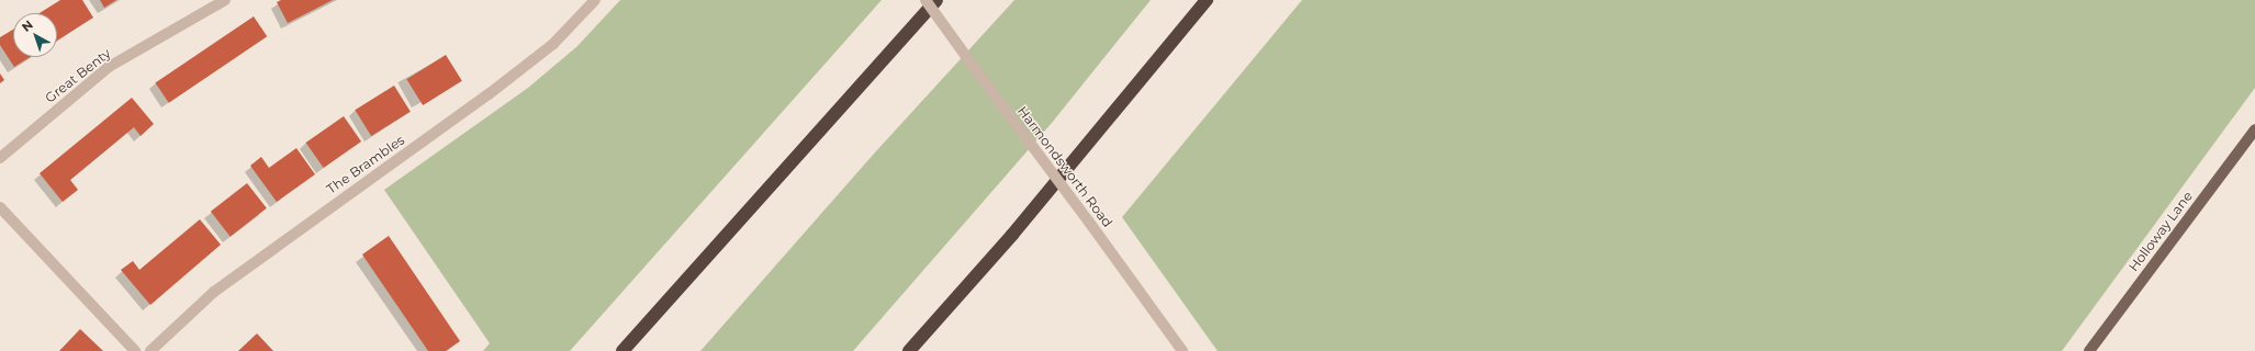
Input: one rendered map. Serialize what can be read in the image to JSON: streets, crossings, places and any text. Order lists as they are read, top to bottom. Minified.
{"streets":{"main road":["Holloway Lane"],"street":["Great Benty","The Brambles","Harmondsworth Road"]},"north":"top left"}
